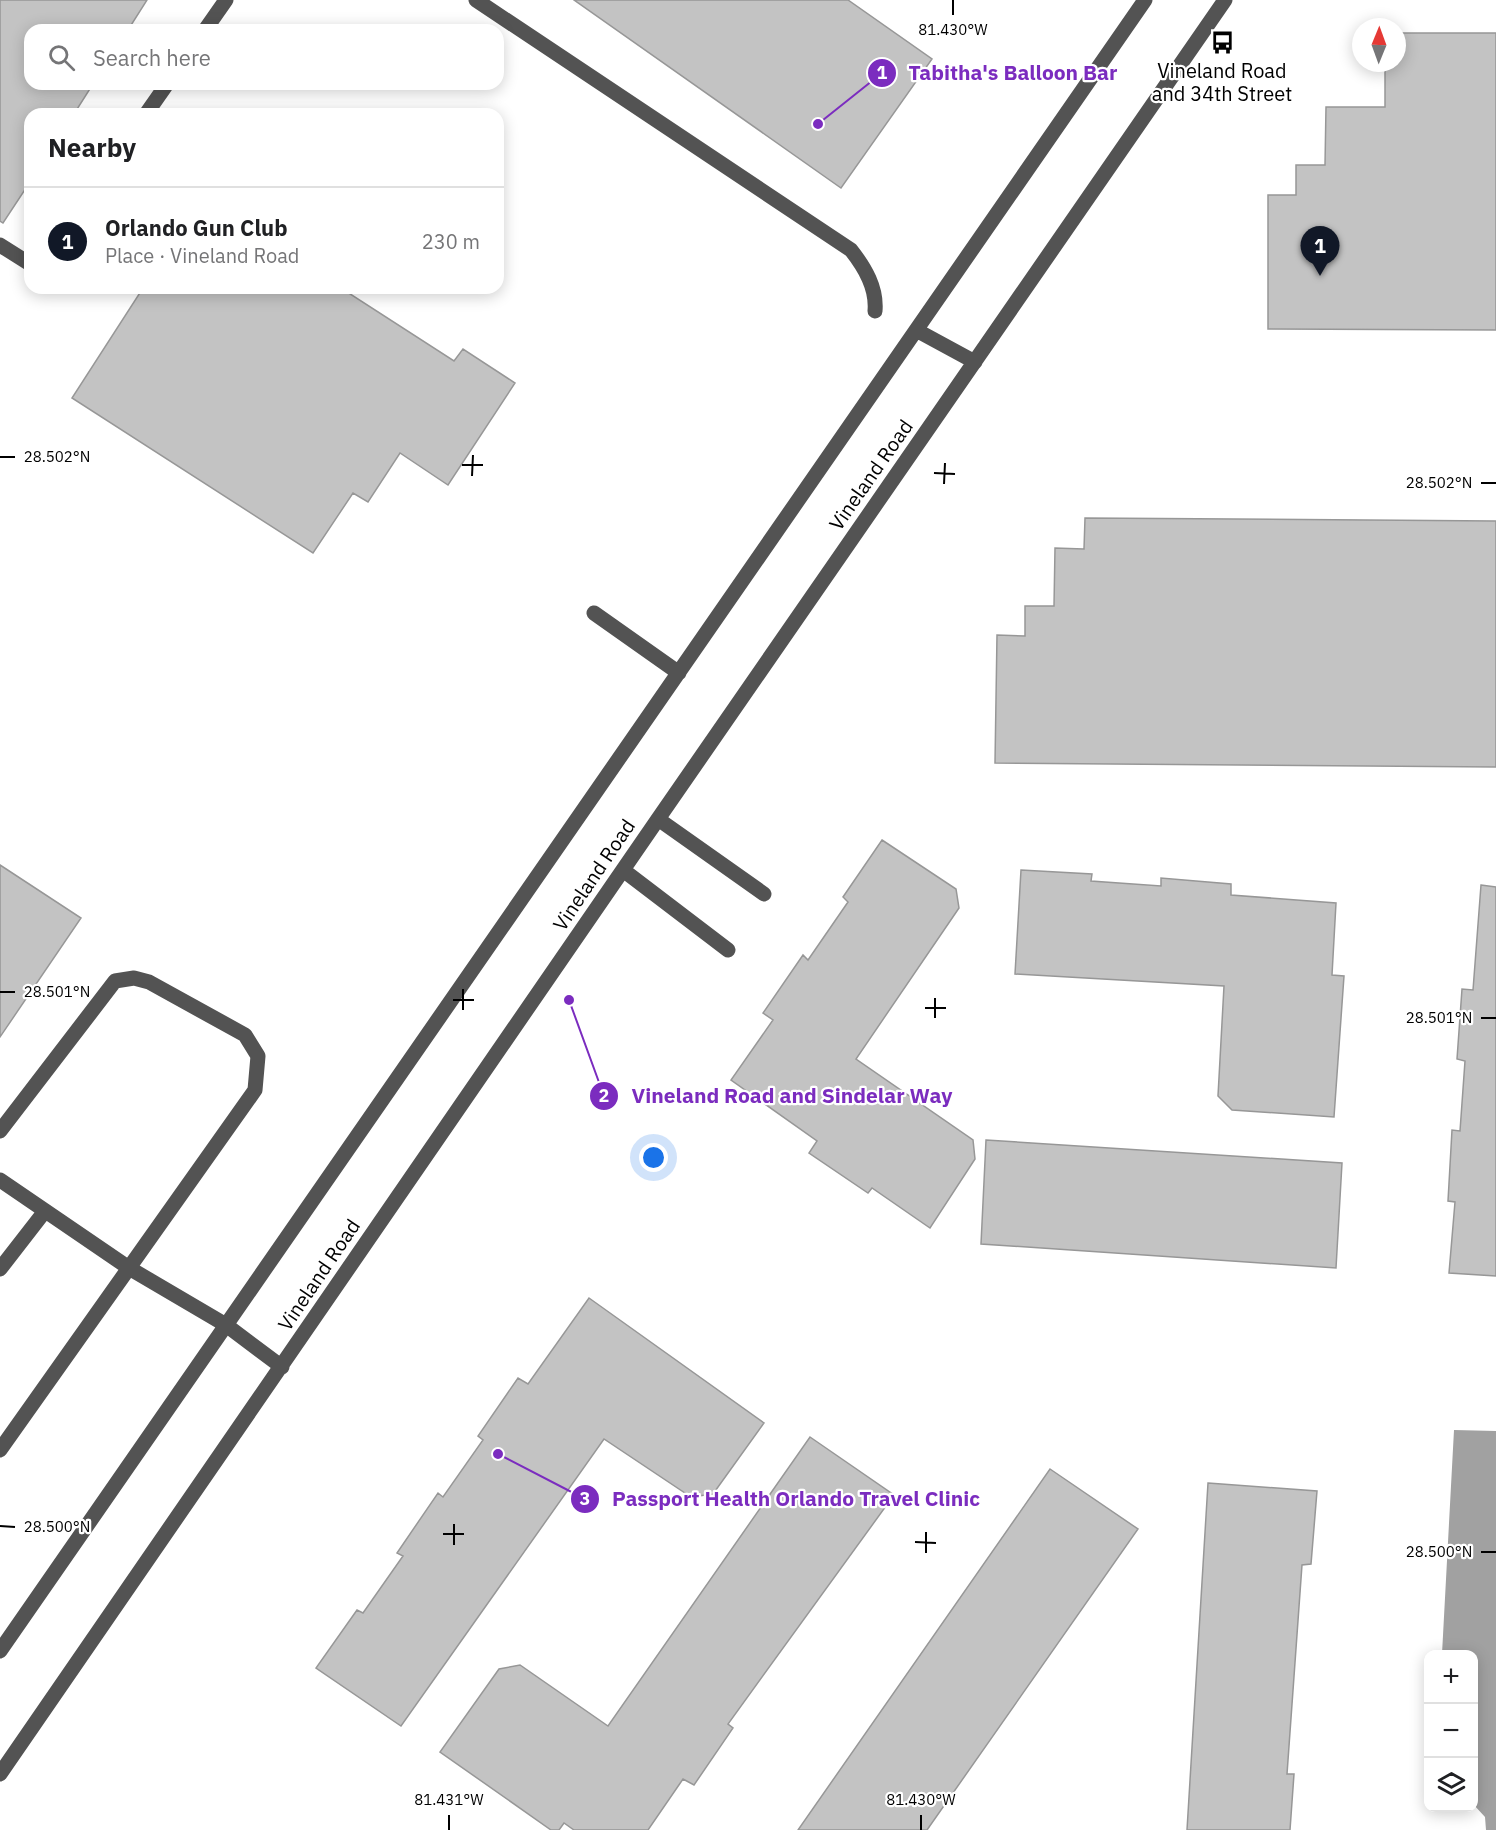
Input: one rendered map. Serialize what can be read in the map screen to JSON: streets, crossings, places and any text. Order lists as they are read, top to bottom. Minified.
{"streets":{"street":["Vineland Road"]},"places":{"bus stop":["Vineland Road and 34th Street"],"other":["Tabitha's Balloon Bar","Vineland Road and Sindelar Way","Passport Health Orlando Travel Clinic"]},"north":"top","page":{"search":"Search here","heading":"Nearby","list":[{"mark":"1","name":"Orlando Gun Club","note":"Place · Vineland Road","value":"230 m"}],"pins":"1","map_buttons":["+","−"]},"coordinates":["81.430°W","28.502°N","28.501°N","28.500°N","81.431°W"]}
